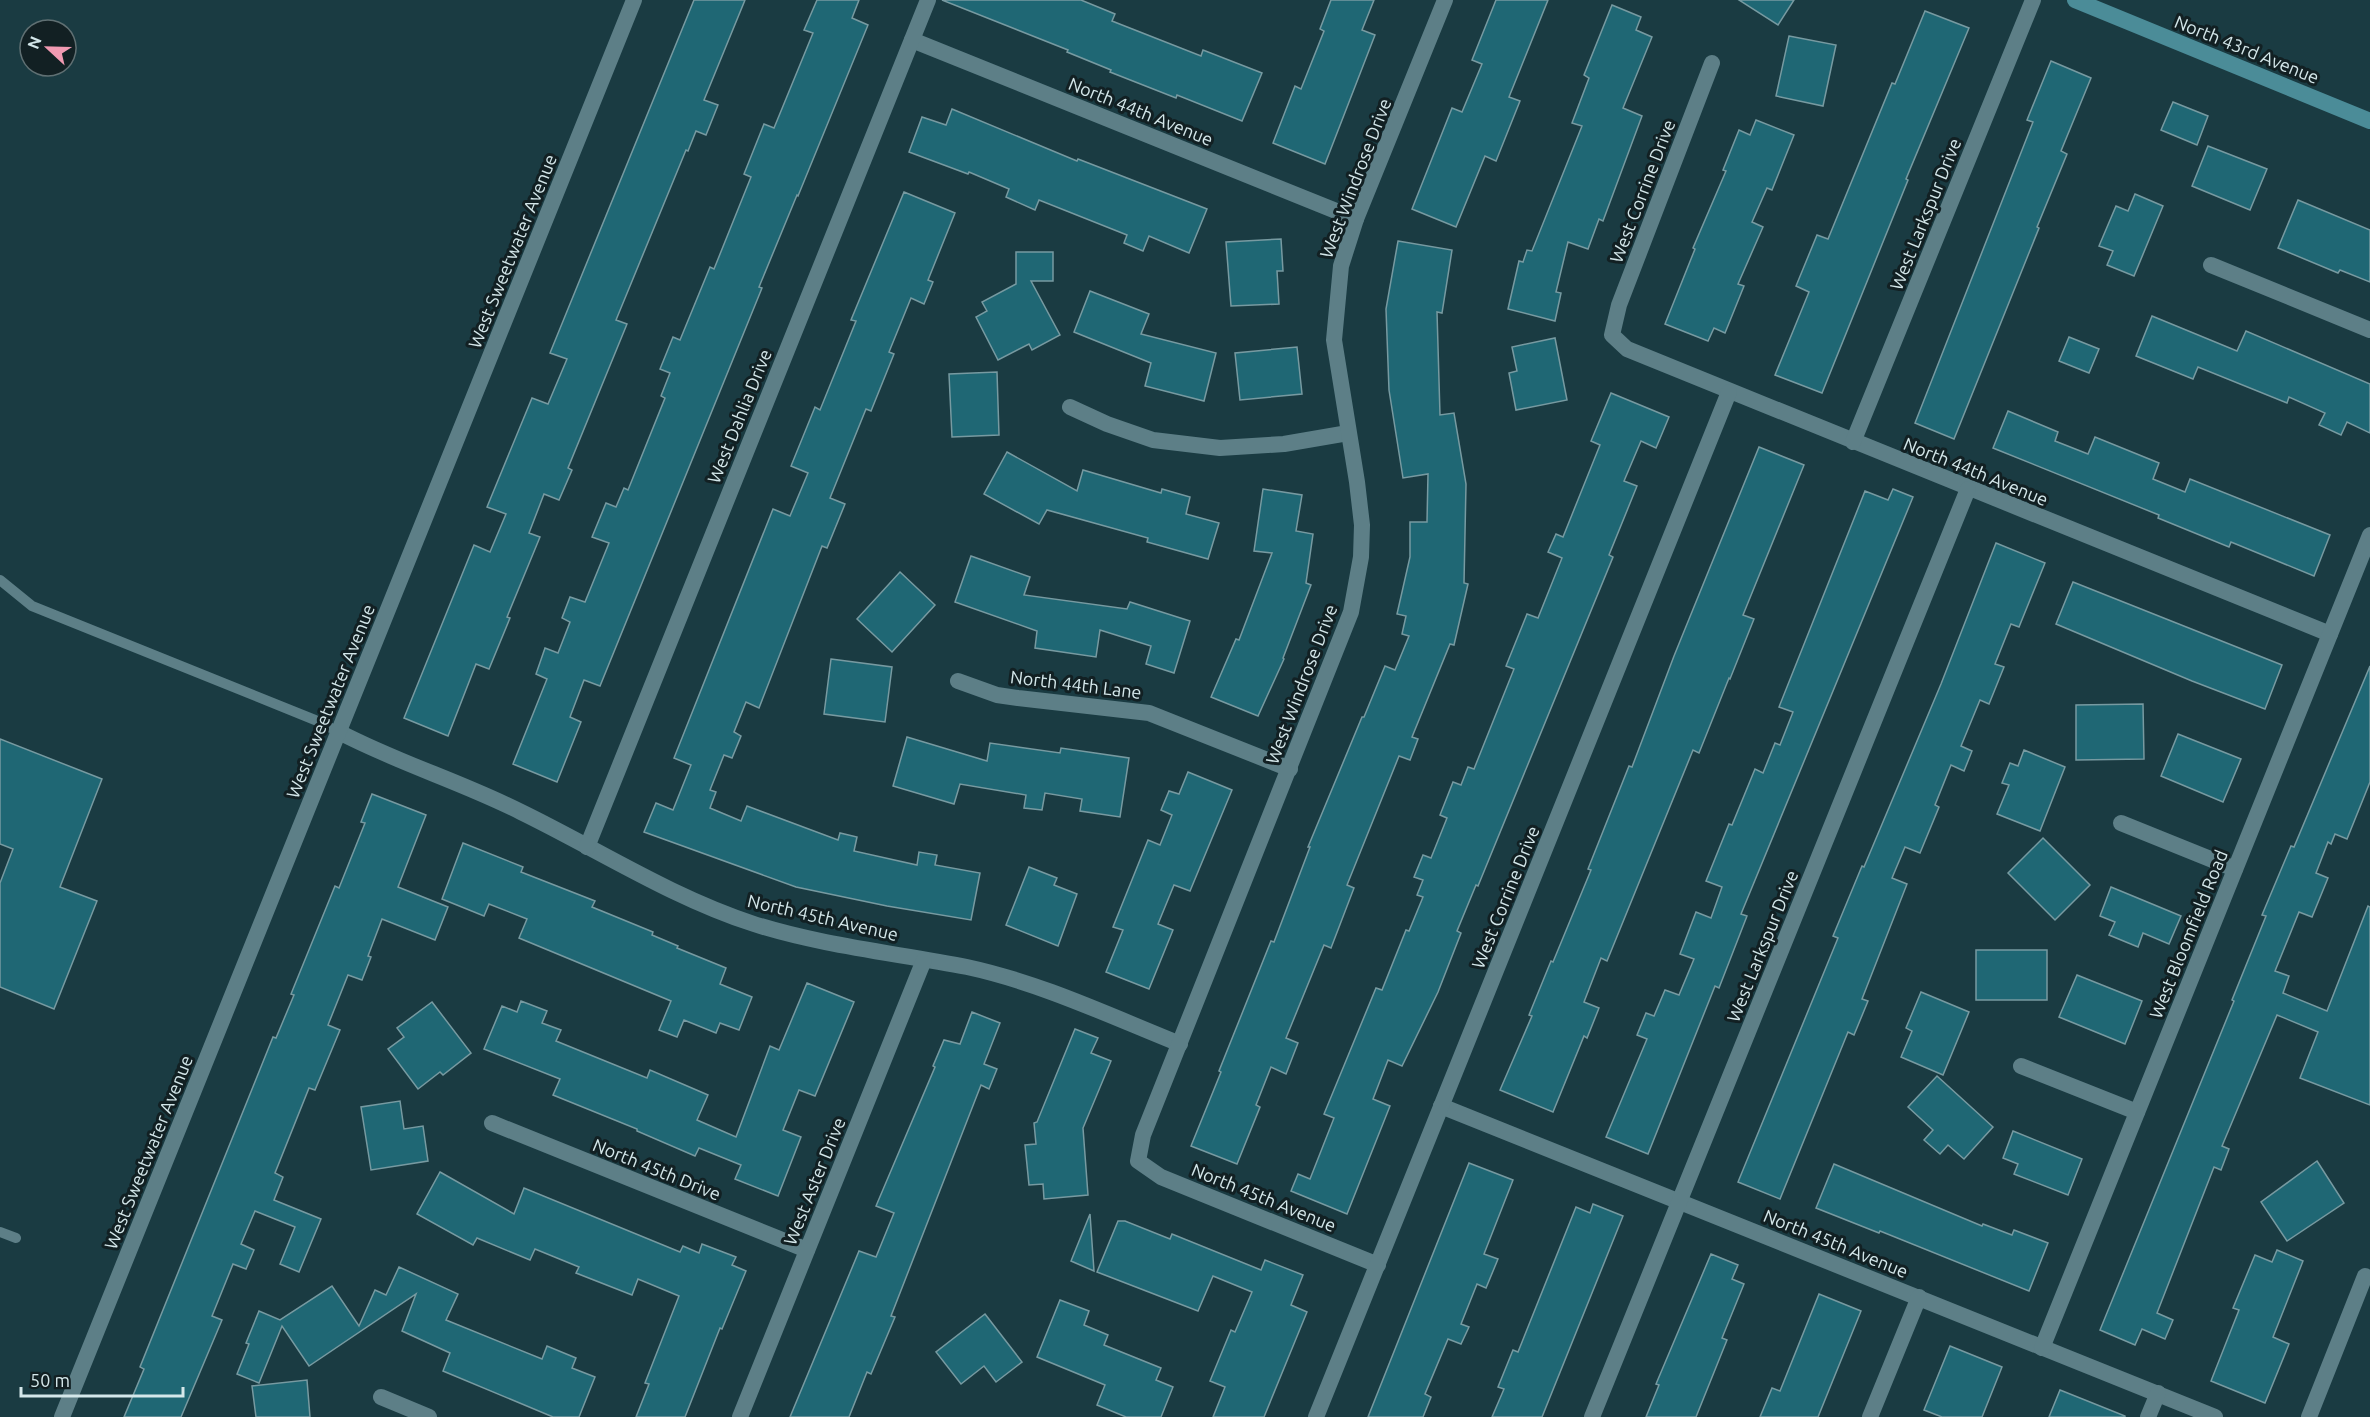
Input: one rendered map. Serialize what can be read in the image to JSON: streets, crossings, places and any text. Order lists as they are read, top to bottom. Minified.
{"streets":{"main road":["North 43rd Avenue"],"street":["North 44th Avenue","West Windrose Drive","West Corrine Drive","West Larkspur Drive","West Sweetwater Avenue","West Dahlia Drive","North 44th Lane","North 45th Avenue","West Bloomfield Road","North 45th Drive","West Aster Drive"]},"crossings":[["North 44th Avenue","West Windrose Drive"],["North 44th Avenue","West Corrine Drive"],["North 44th Avenue","West Larkspur Drive"],["North 44th Avenue","West Dahlia Drive"],["North 44th Avenue","West Bloomfield Road"],["West Windrose Drive","North 44th Lane"],["West Windrose Drive","North 45th Avenue"],["West Corrine Drive","North 45th Avenue"],["West Larkspur Drive","North 45th Avenue"],["West Sweetwater Avenue","North 45th Avenue"],["West Dahlia Drive","North 45th Avenue"],["North 45th Avenue","West Bloomfield Road"],["North 45th Avenue","West Aster Drive"],["North 45th Drive","West Aster Drive"]],"scale_bar":"50 m","north":"left"}
